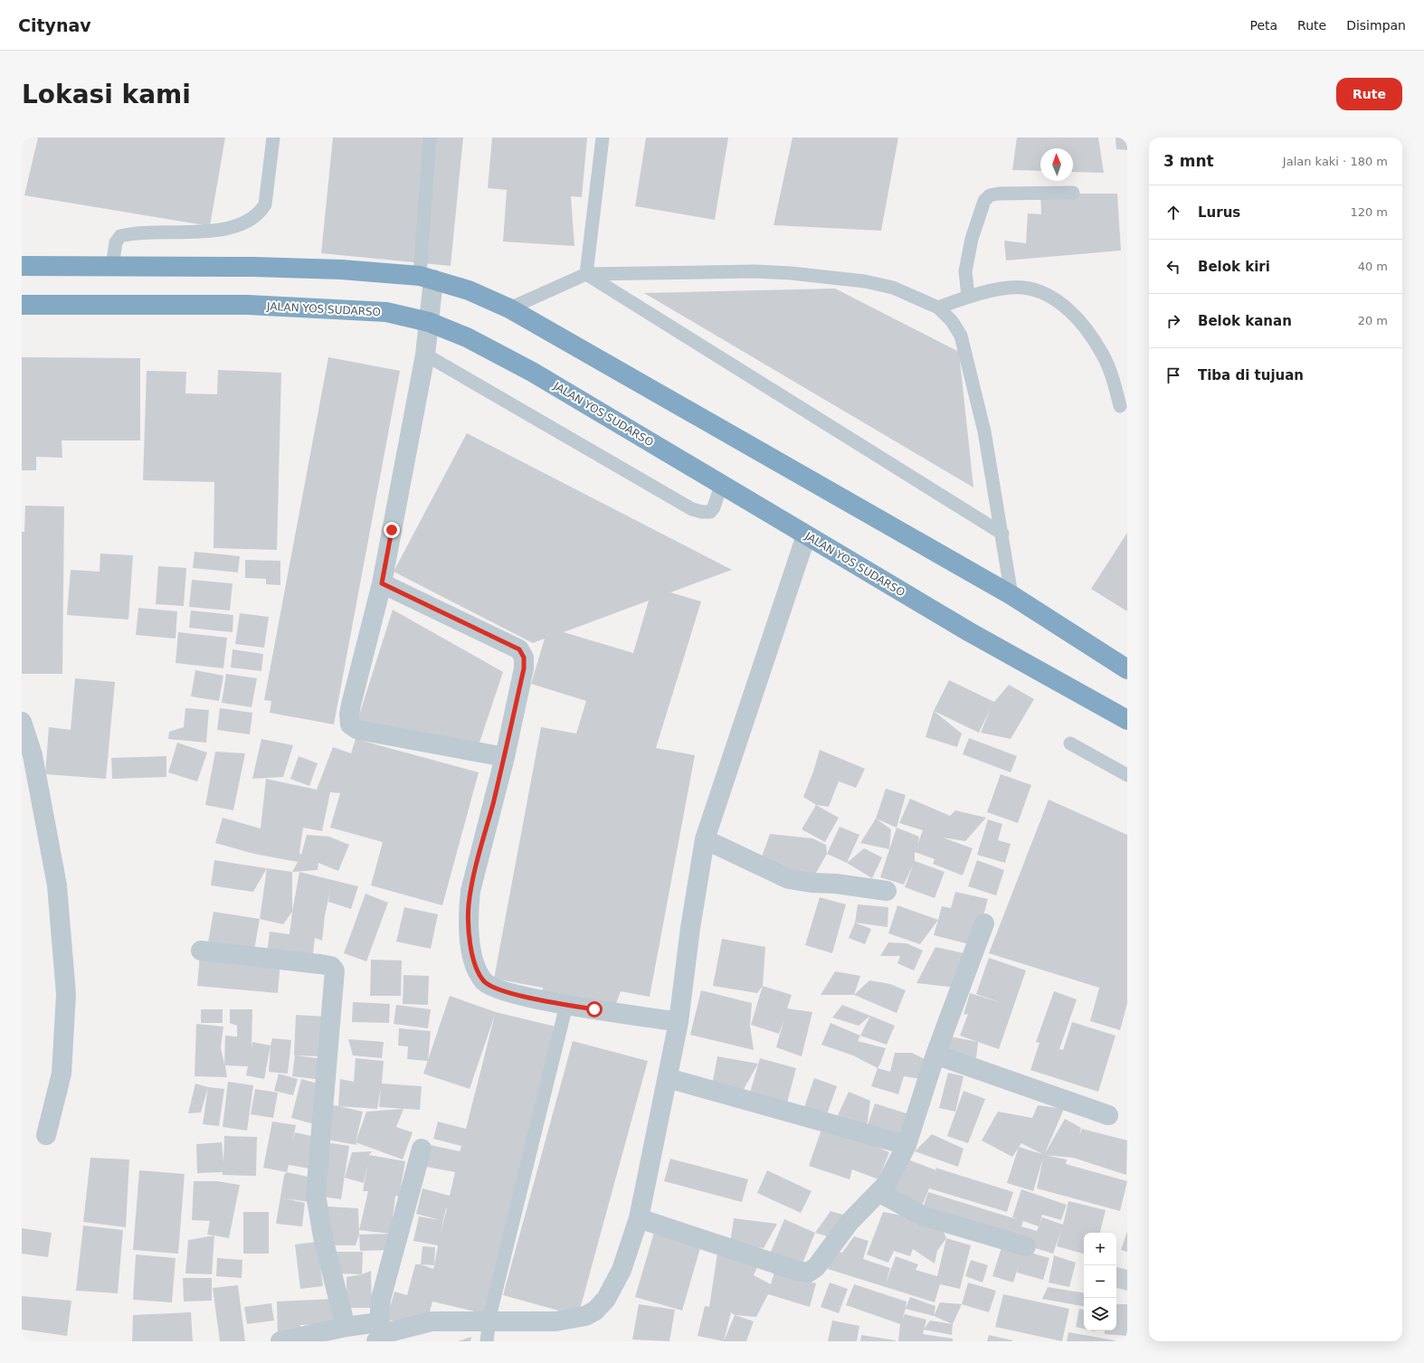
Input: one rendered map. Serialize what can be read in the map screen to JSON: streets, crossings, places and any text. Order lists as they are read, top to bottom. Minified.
{"streets":{"highway":["JALAN YOS SUDARSO"]},"north":"top","page":{"header":"Citynav","nav":["Peta","Rute","Disimpan"],"buttons":"Rute","title":"Lokasi kami","heading":["3 mnt","Jalan kaki · 180 m"],"list":[["Lurus","120 m"],["Belok kiri","40 m"],["Belok kanan","20 m"],"Tiba di tujuan"],"map_buttons":["+","−"]}}
